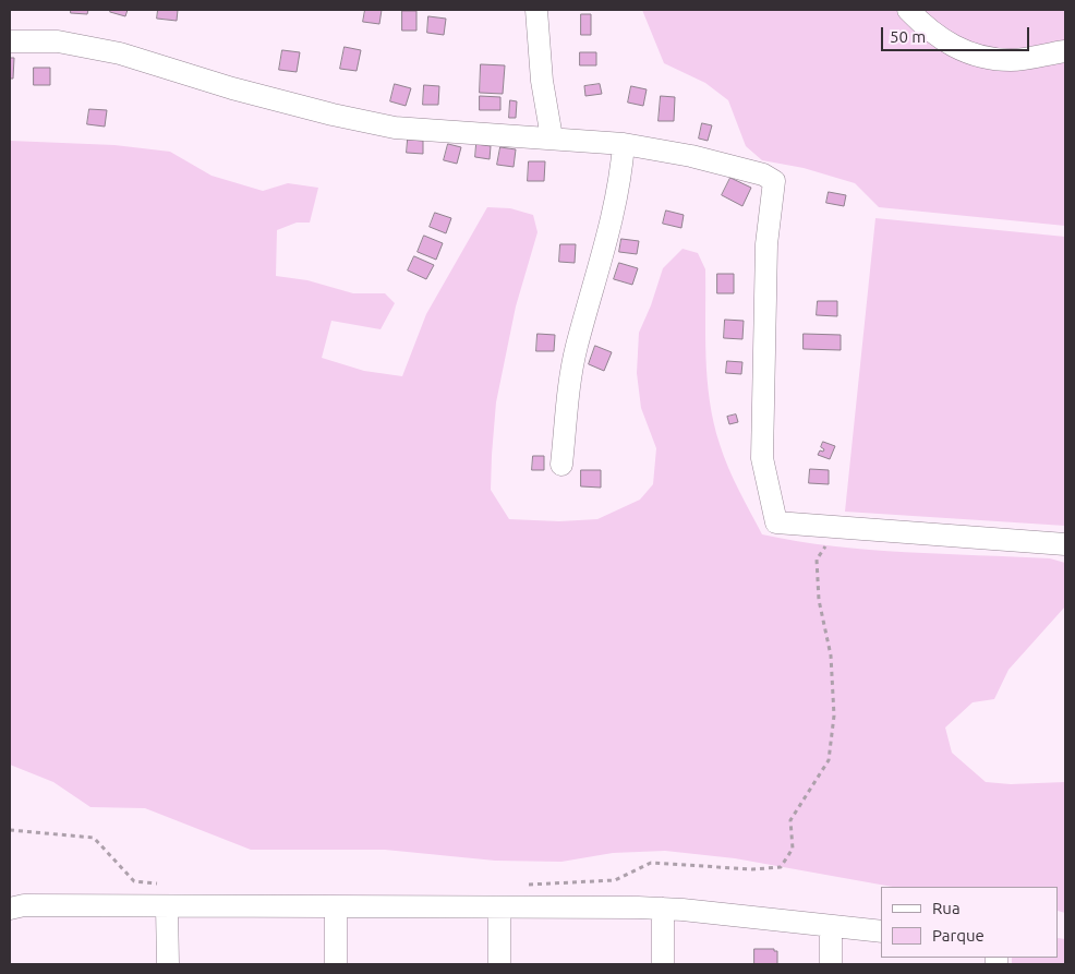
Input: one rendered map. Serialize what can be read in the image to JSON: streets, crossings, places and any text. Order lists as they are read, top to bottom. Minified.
{"legend":["Rua","Parque"],"scale_bar":"50 m"}
